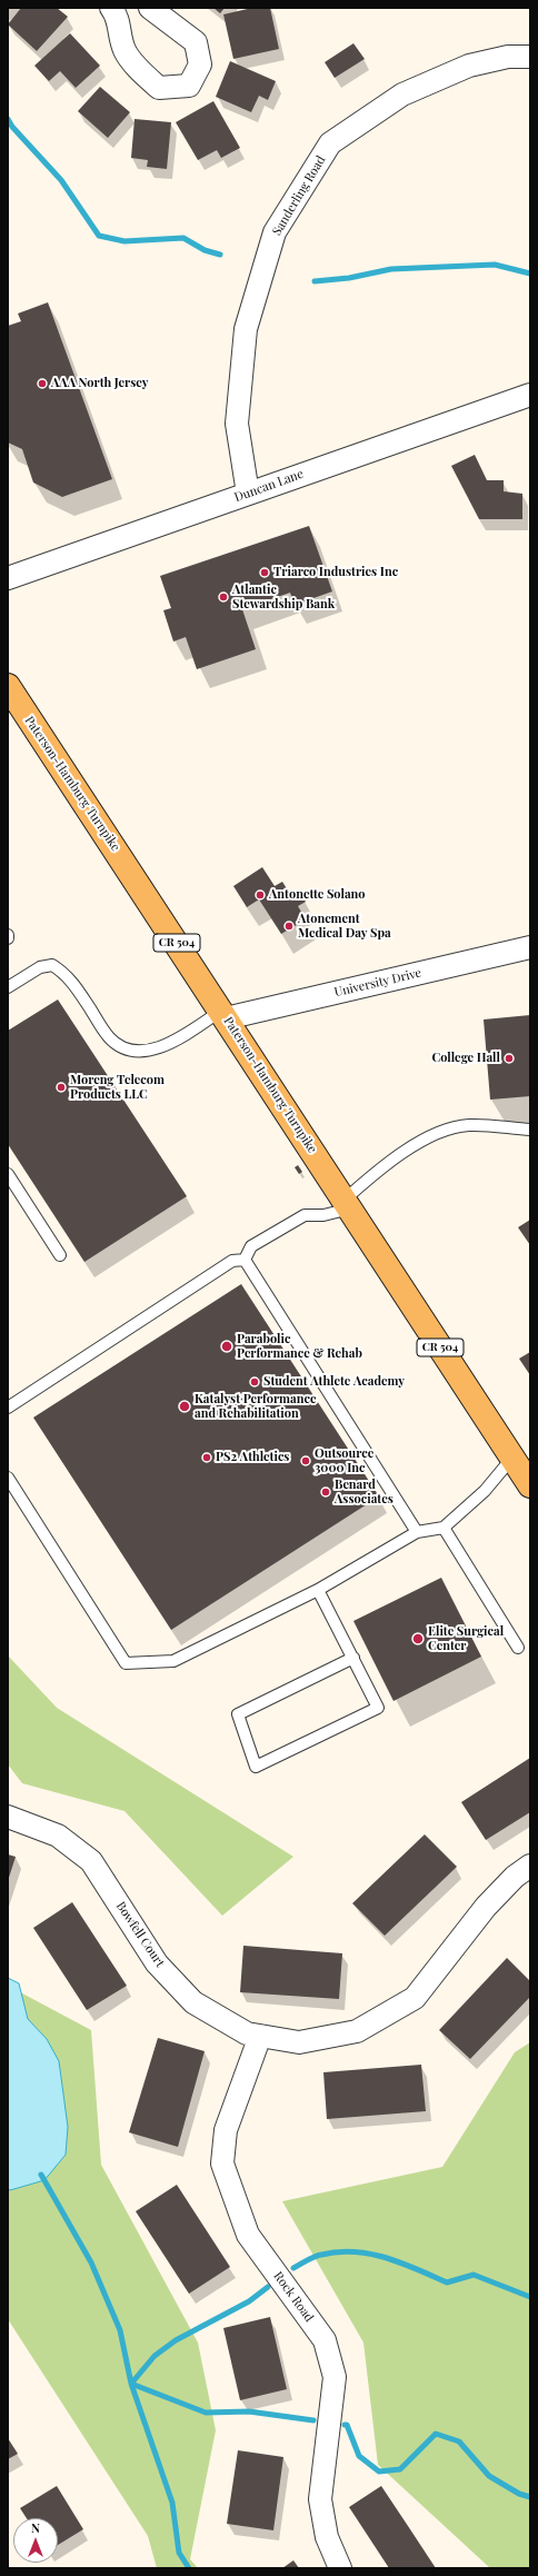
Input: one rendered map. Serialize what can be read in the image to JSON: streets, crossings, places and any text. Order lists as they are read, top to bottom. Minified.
{"streets":{"main road":["Paterson-Hamburg Turnpike","CR 504"],"street":["Sanderling Road","Duncan Lane","University Drive","Bowfell Court","Rock Road"]},"crossings":[["Sanderling Road","Duncan Lane"],["Paterson-Hamburg Turnpike","University Drive"],["Bowfell Court","Rock Road"]],"places":["AAA North Jersey","Triarco Industries Inc","Atlantic Stewardship Bank","Antonette Solano","Atonement Medical Day Spa","College Hall","Moreng Telecom Products LLC","Parabolic Performance & Rehab","Student Athlete Academy","Katalyst Performance and Rehabilitation","PS2 Athletics","Outsource 3000 Inc","Benard Associates","Elite Surgical Center"],"north":"top"}
